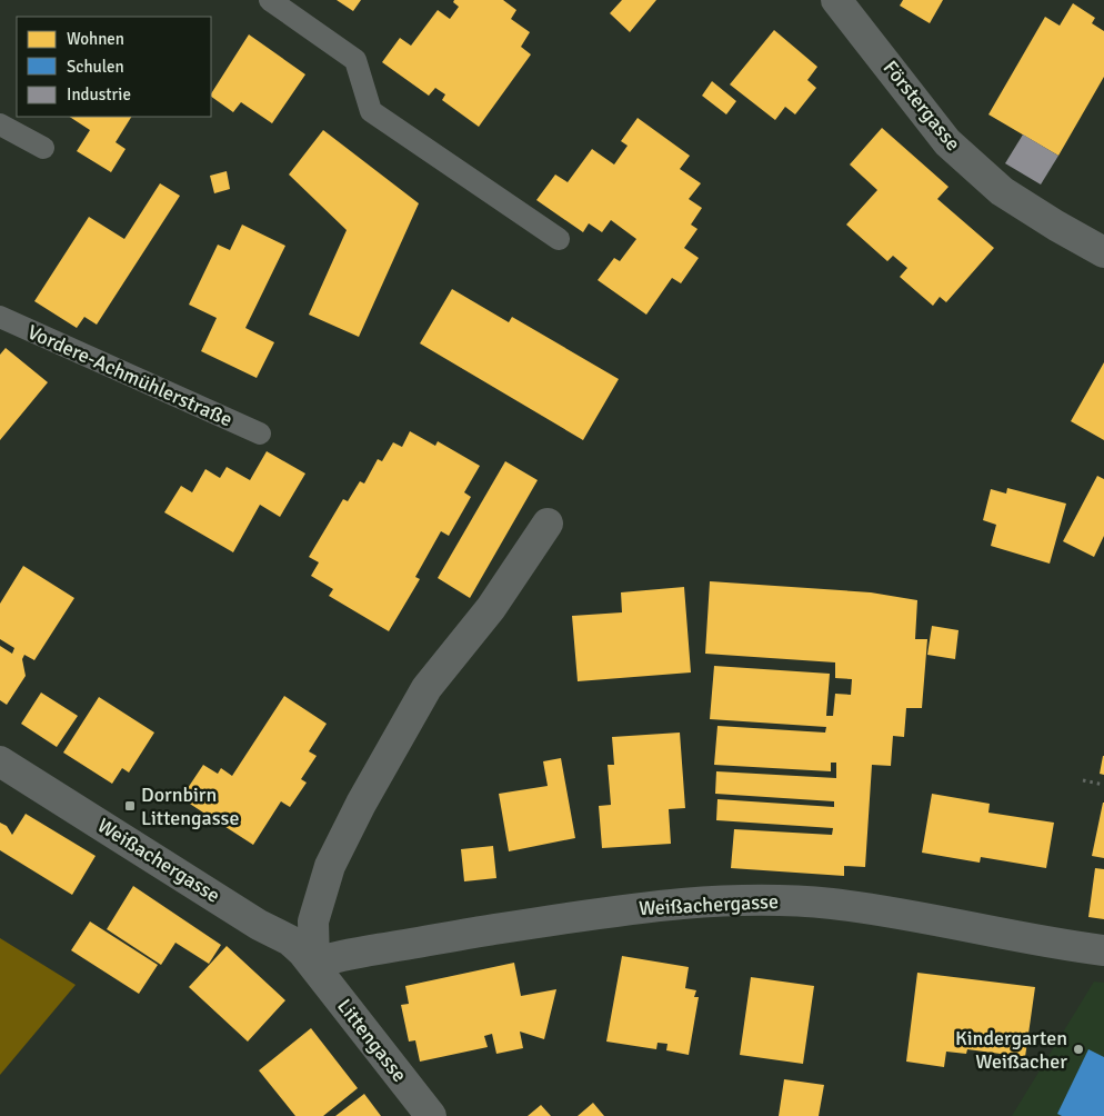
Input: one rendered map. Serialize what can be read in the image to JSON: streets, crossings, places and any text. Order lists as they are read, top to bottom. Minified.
{"streets":{"street":["Förstergasse","Weißachergasse","Littengasse"],"lane":["Vordere-Achmühlerstraße"]},"crossings":[["Weißachergasse","Littengasse"]],"places":{"transit":["Dornbirn Littengasse"],"other":["Kindergarten Weißacher"]},"legend":["Wohnen","Schulen","Industrie"]}
